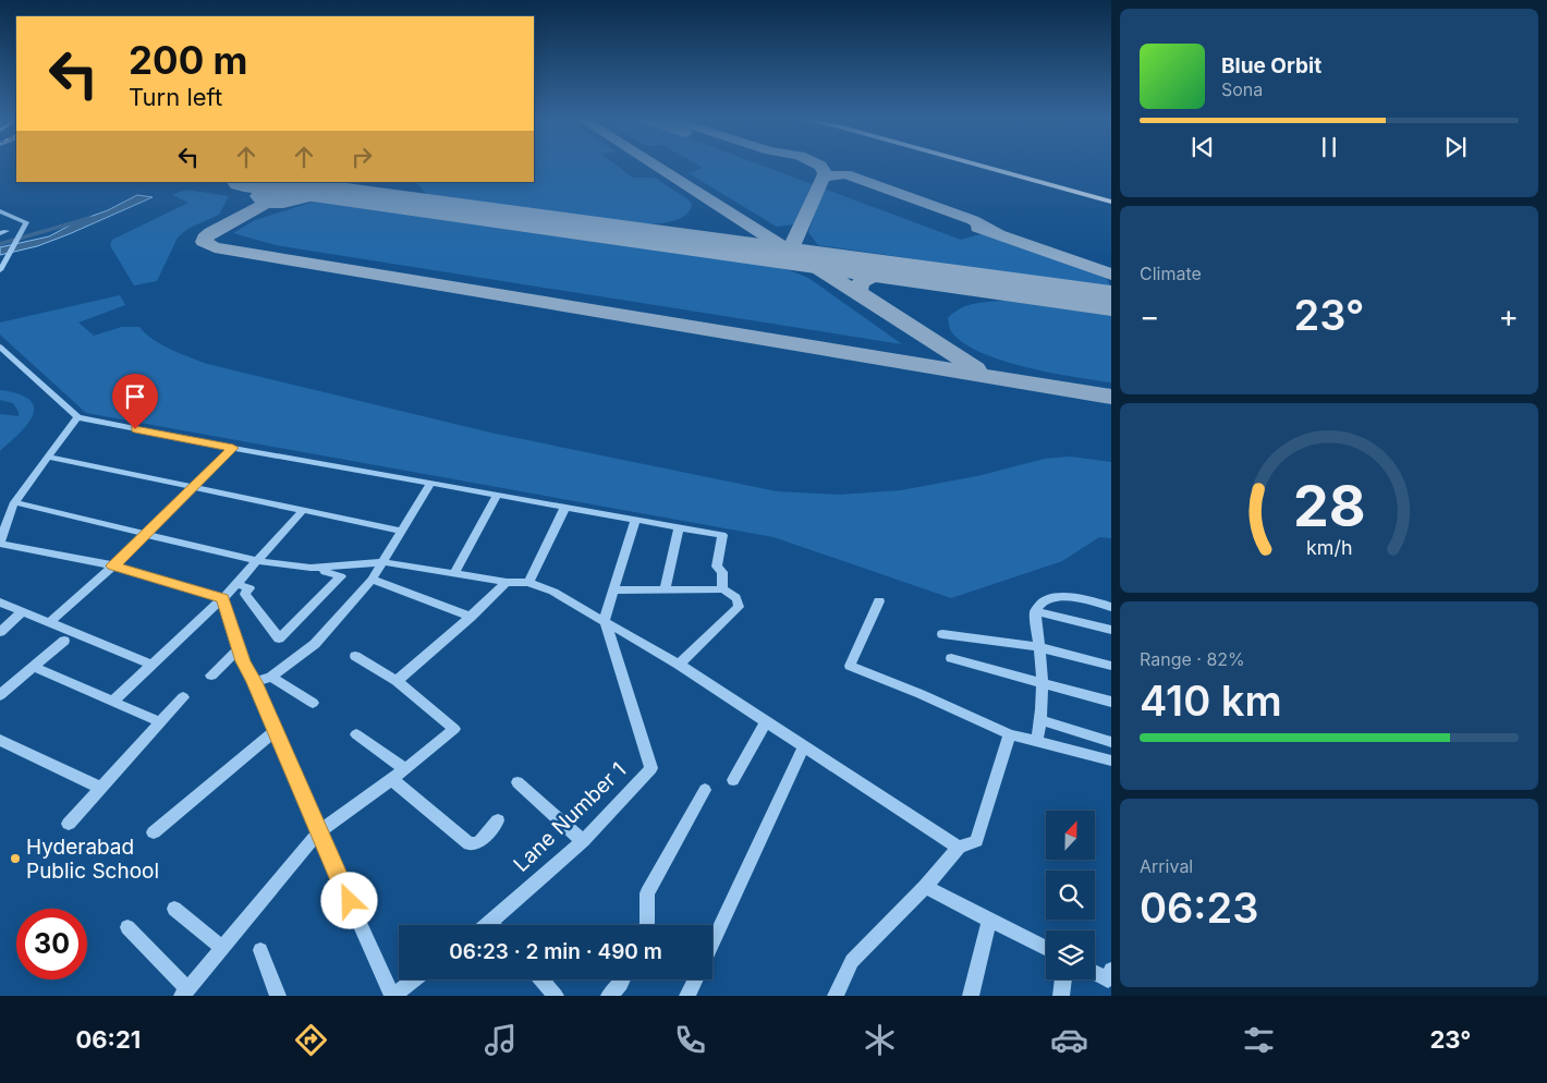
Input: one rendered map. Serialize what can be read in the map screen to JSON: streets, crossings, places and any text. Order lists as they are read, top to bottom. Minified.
{"streets":{"street":["Lane Number 1"]},"places":["Hyderabad Public School"],"north":"top","page":{"turn":["200 m","Turn left"],"song":["Blue Orbit","Sona"],"tile":["Climate",["Range · 82%","410 km"],["Arrival","06:23"]],"heat":["−","23°","+"],"limit":"30","trip":"06:23 · 2 min · 490 m","tabs":["06:21","23°"],"gauge":["28","km/h"]}}
